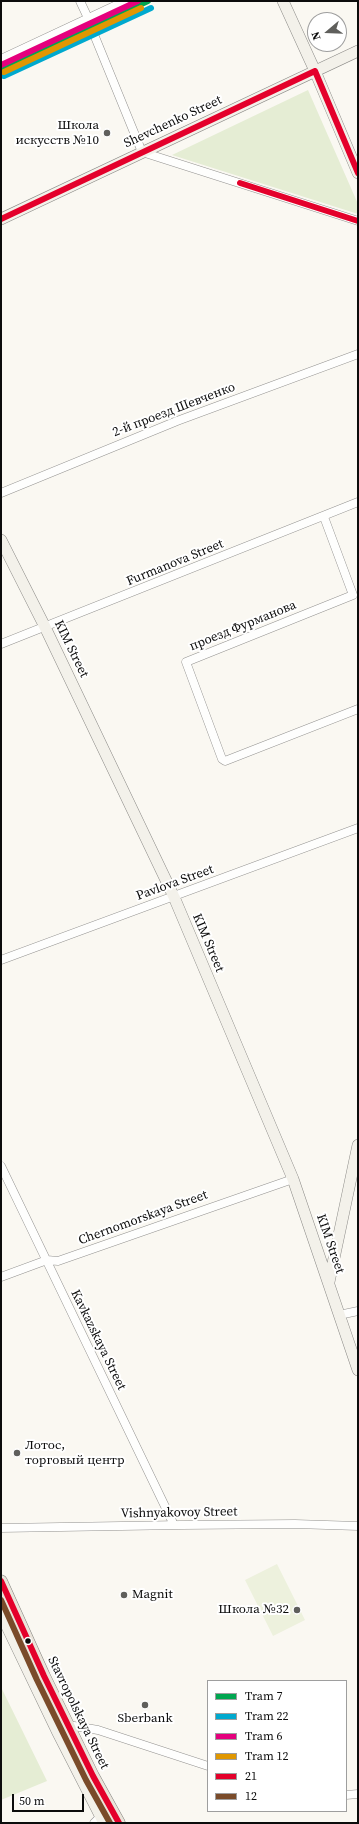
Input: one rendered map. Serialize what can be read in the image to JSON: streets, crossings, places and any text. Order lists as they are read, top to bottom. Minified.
{"streets":{"main road":["Stavropolskaya Street"],"street":["Shevchenko Street","2-й проезд Шевченко","Furmanova Street","проезд Фурманова","KIM Street","Pavlova Street","Chernomorskaya Street","Kavkazskaya Street","Vishnyakovoy Street"]},"crossings":[["Furmanova Street","проезд Фурманова"],["Furmanova Street","KIM Street"],["KIM Street","Pavlova Street"],["KIM Street","Chernomorskaya Street"],["Chernomorskaya Street","Kavkazskaya Street"],["Kavkazskaya Street","Vishnyakovoy Street"]],"places":["Школа искусств №10","Лотос, торговый центр","Magnit","Школа №32","Sberbank"],"lines":["tram line 7","tram line 6","tram line 22","tram line 12","transit line 21","transit line 12"],"legend":["Tram 7","Tram 22","Tram 6","Tram 12","21","12"],"scale_bar":"50 m","north":"left"}
